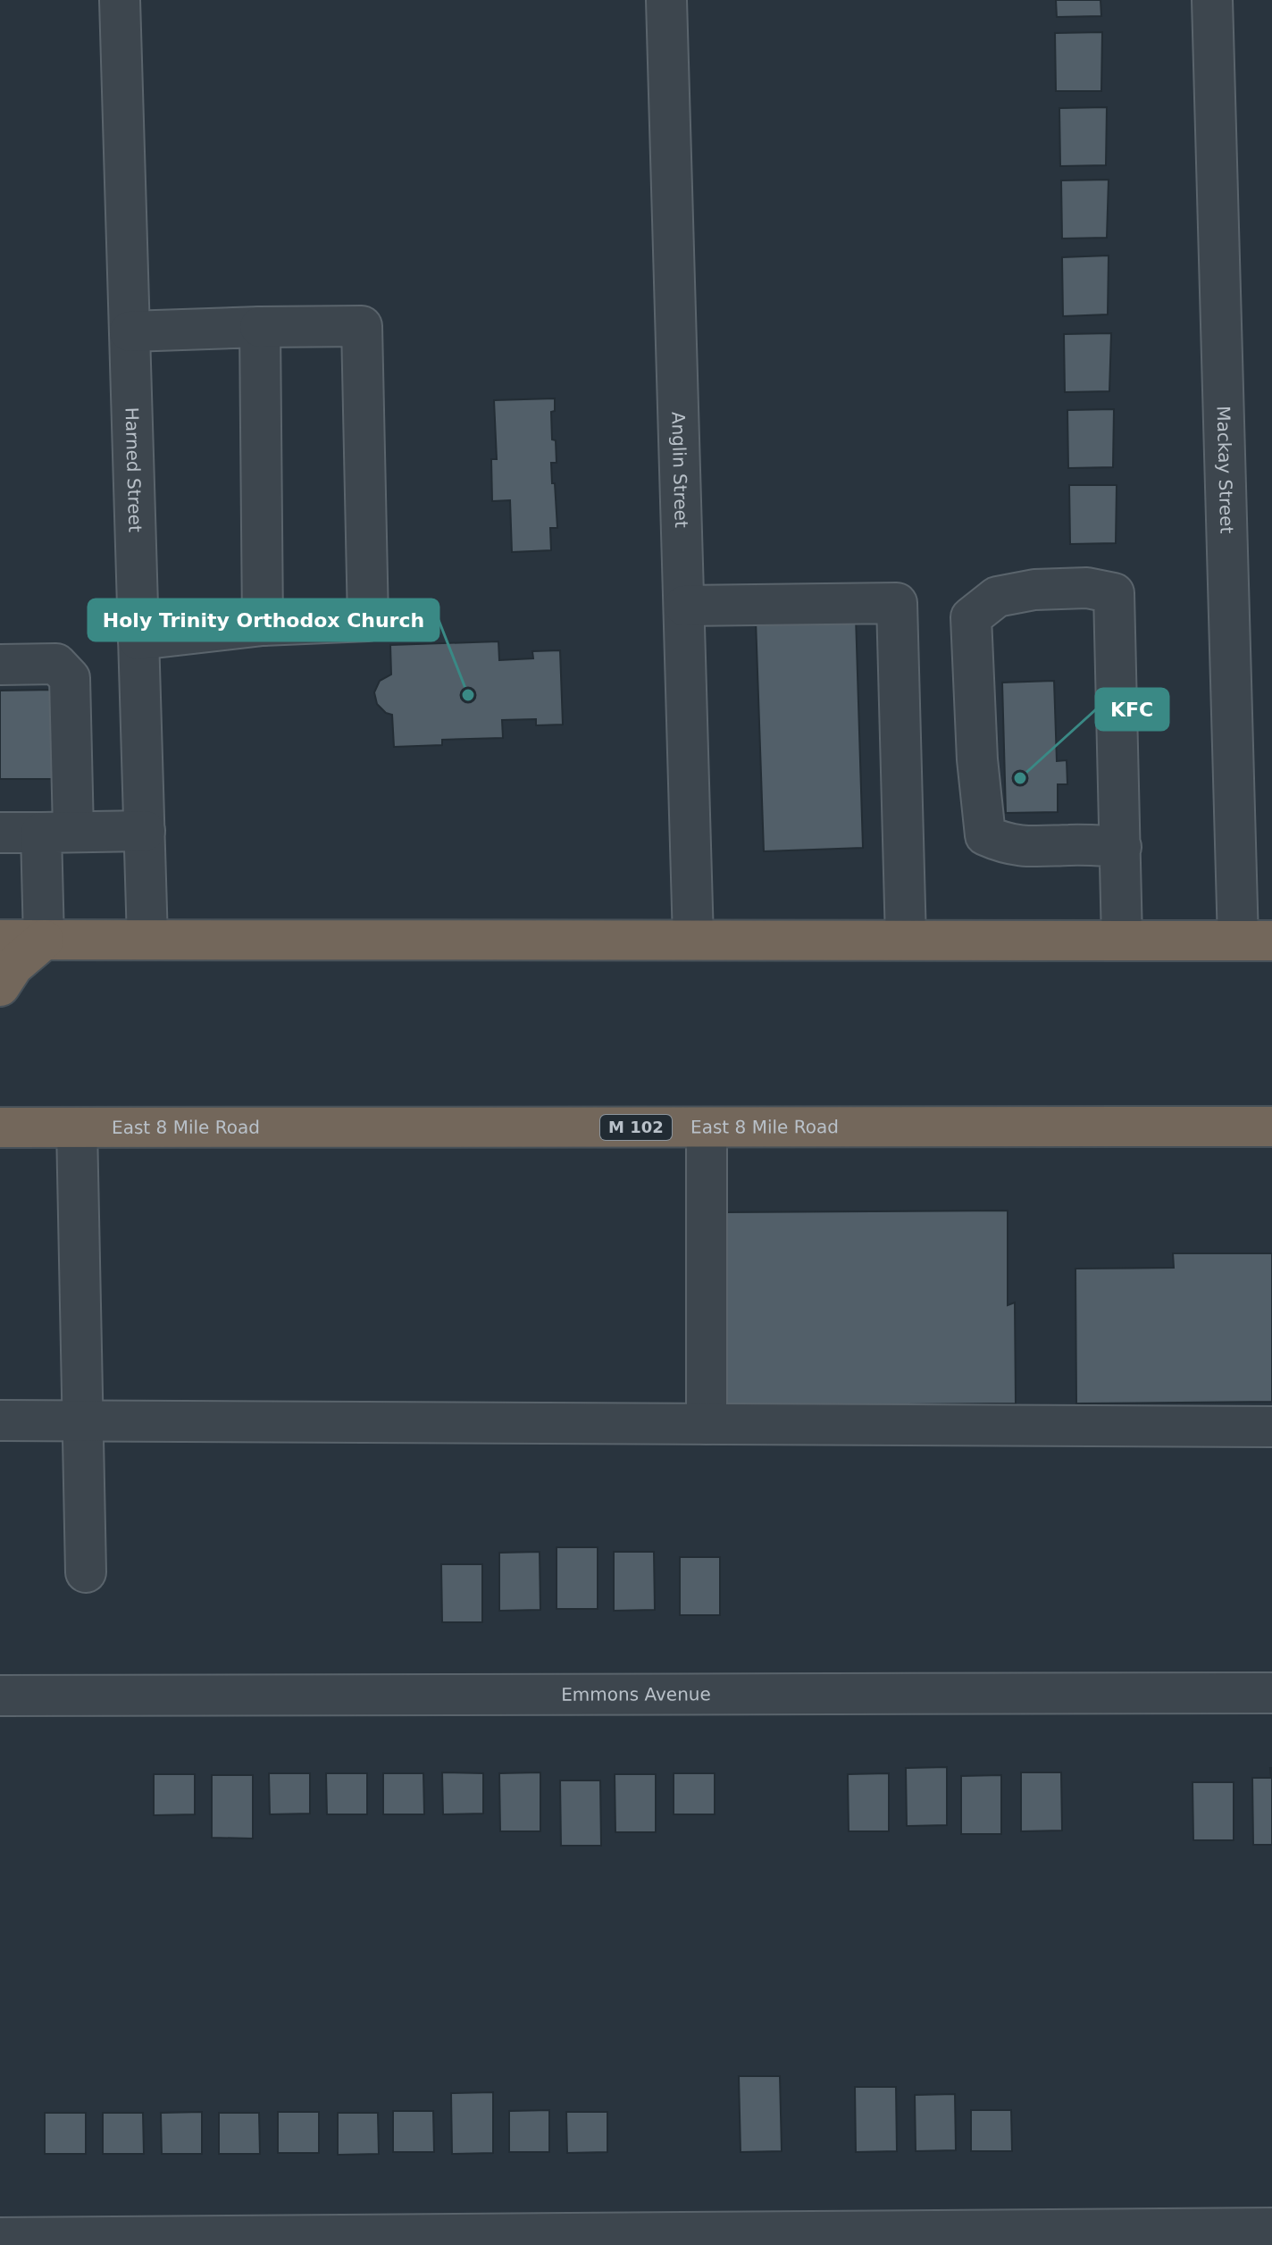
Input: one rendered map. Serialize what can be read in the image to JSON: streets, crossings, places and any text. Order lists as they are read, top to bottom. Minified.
{"streets":{"highway":["East 8 Mile Road","M 102"],"street":["Harned Street","Anglin Street","Mackay Street","Emmons Avenue"]},"places":["Holy Trinity Orthodox Church","KFC"]}
